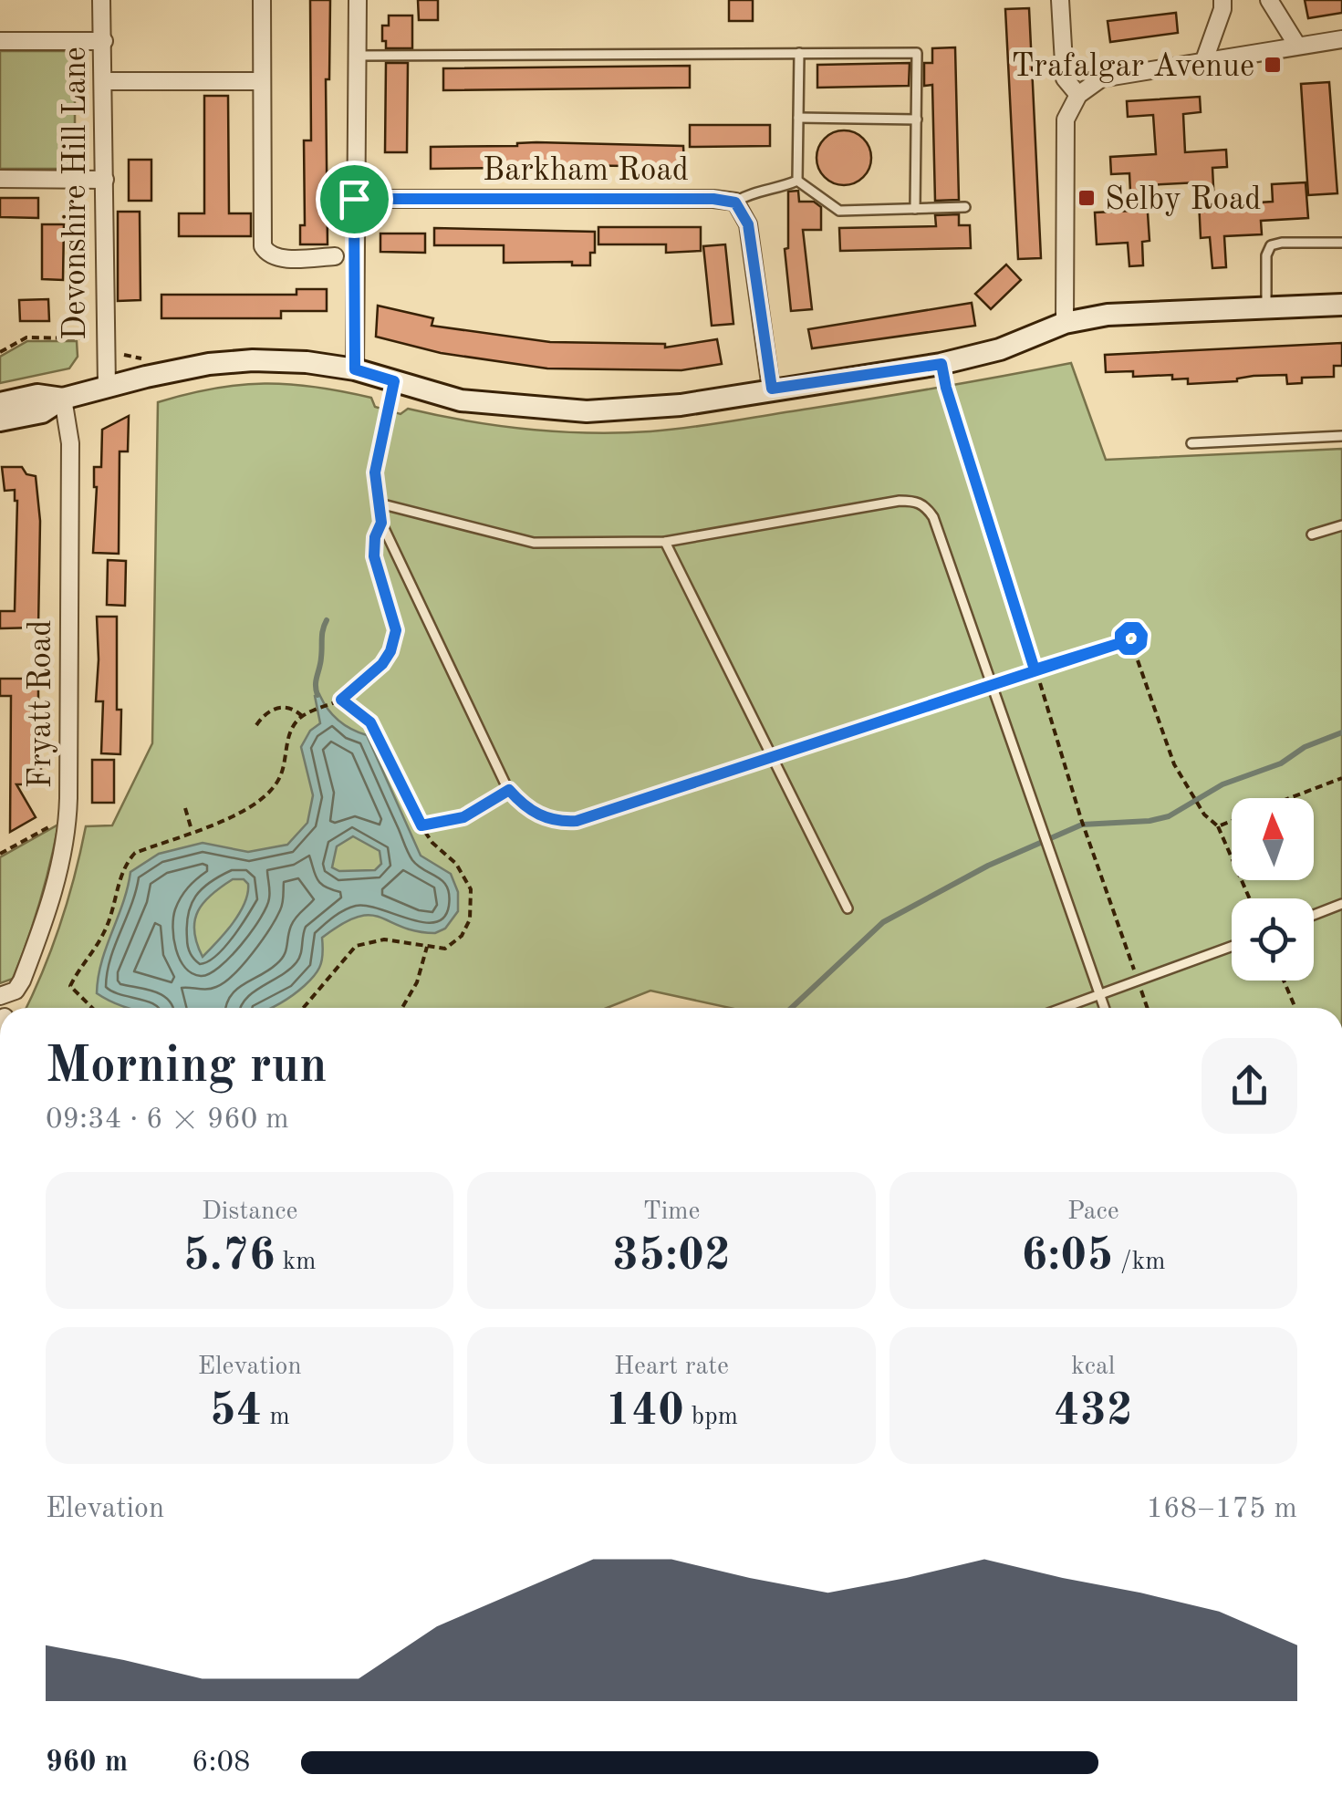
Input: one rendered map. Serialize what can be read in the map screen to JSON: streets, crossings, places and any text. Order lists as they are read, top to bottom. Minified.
{"streets":{"street":["Barkham Road","Devonshire Hill Lane","Fryatt Road"]},"places":{"transit":["Trafalgar Avenue","Selby Road"]},"north":"top","page":{"heading":["Morning run","09:34 · 6 × 960 m"],"stats":[["Distance","5.76 km"],["Time","35:02"],["Pace","6:05 /km"],["Elevation","54 m"],["Heart rate","140 bpm"],["kcal","432"]],"chart":["Elevation","168–175 m"],"list":[{"name":"960 m","note":"6:08"}]}}
